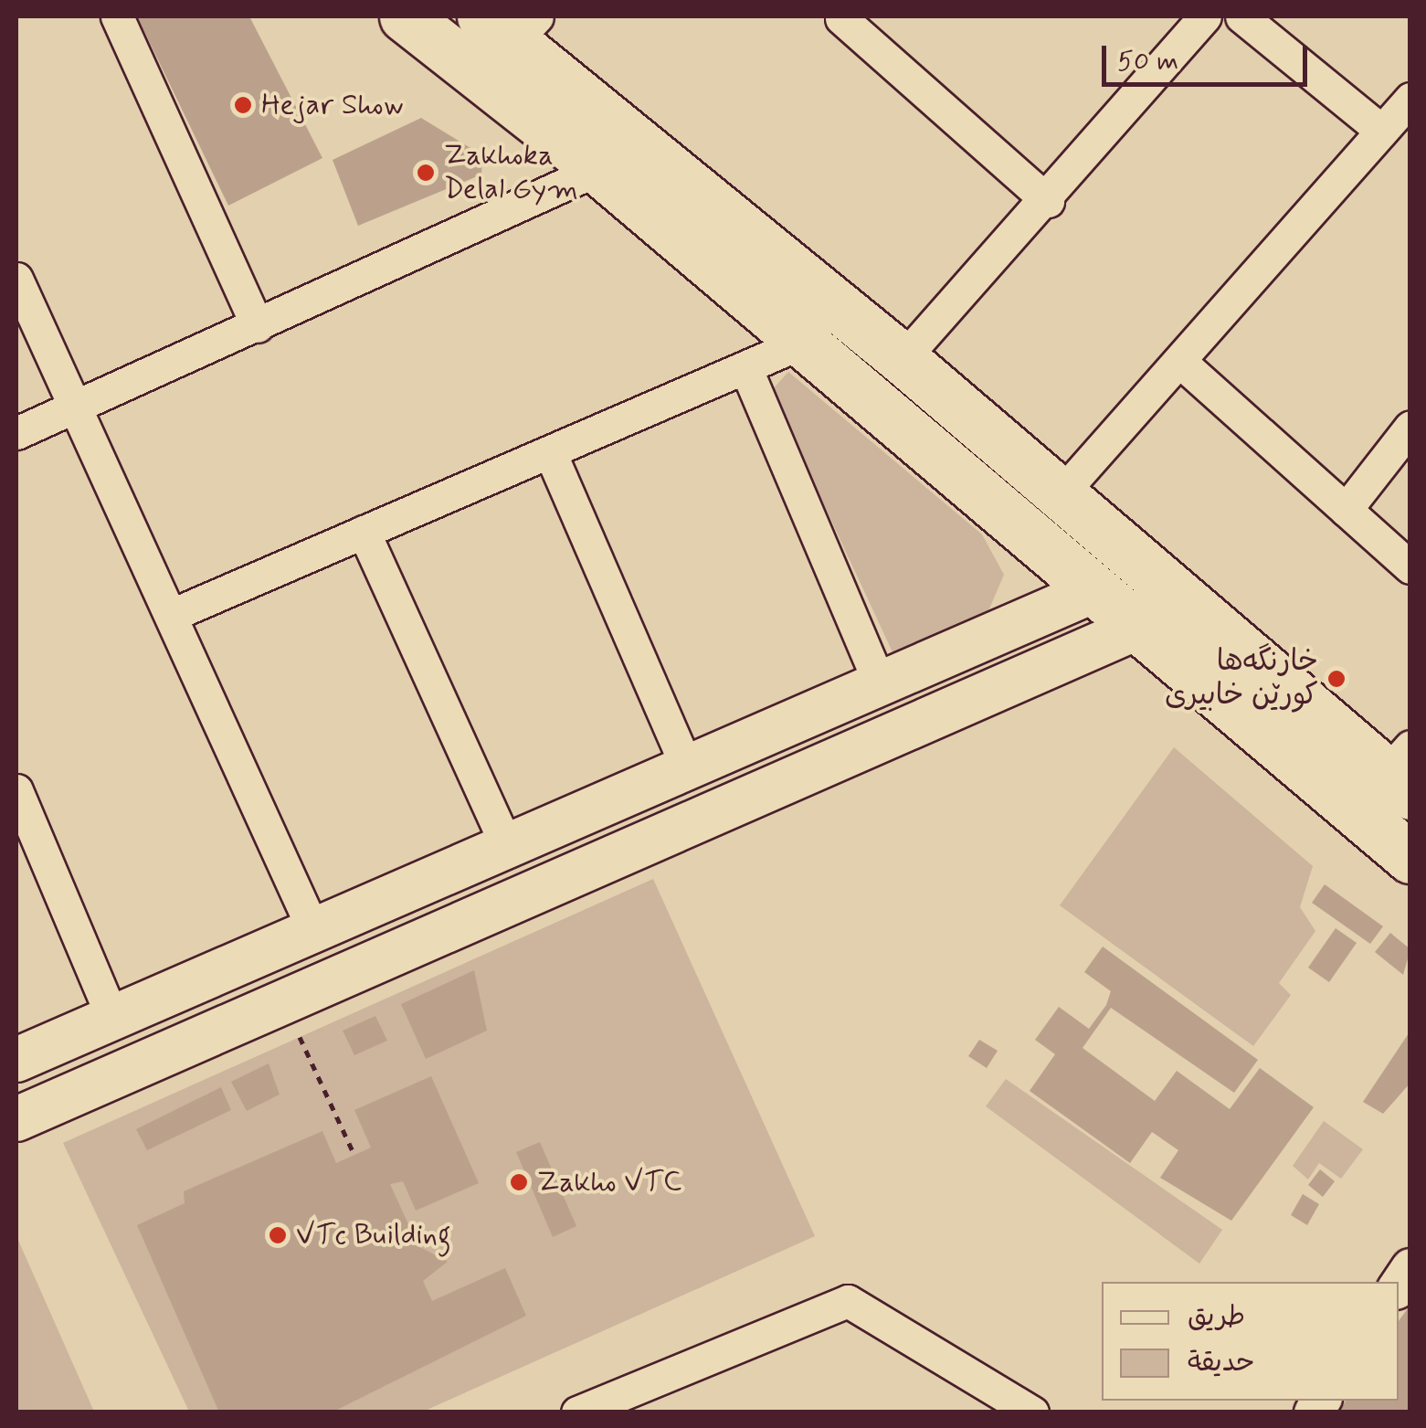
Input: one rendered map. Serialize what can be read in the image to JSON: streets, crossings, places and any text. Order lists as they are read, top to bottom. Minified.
{"places":["Hejar Show","Zakhoka Delal Gym","خارنگه‌ها كورێن خابيرى","Zakho VTC","VTc Building"],"legend":["طريق","حديقة"],"scale_bar":"50 m"}
